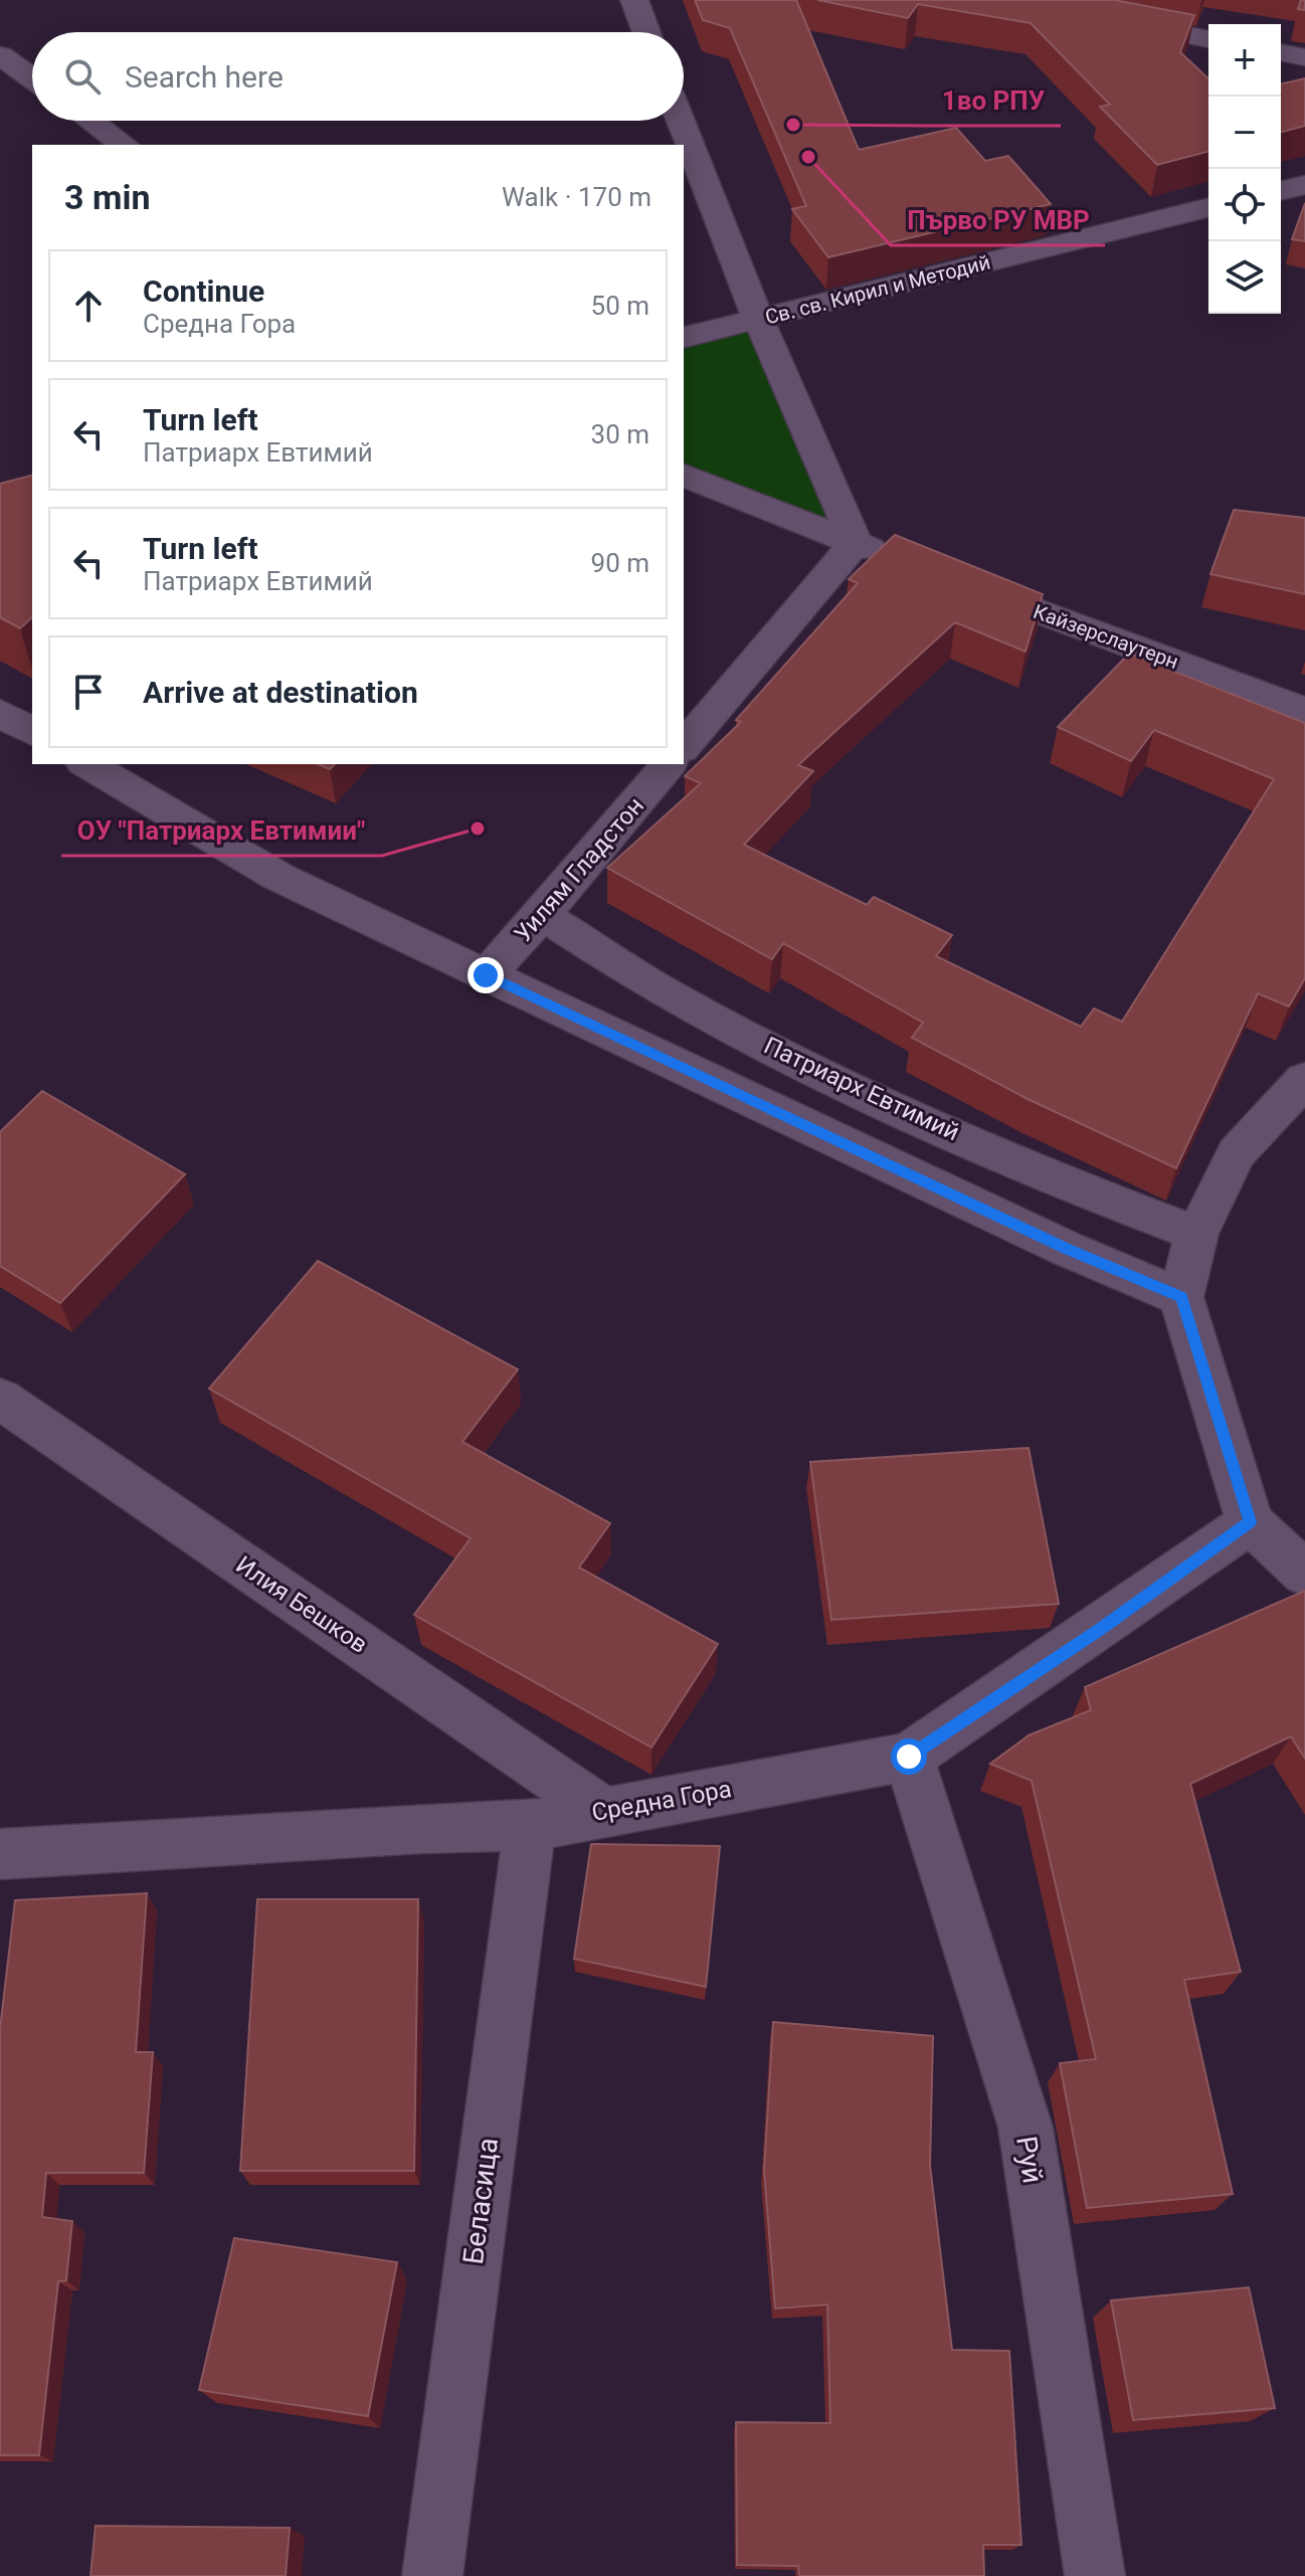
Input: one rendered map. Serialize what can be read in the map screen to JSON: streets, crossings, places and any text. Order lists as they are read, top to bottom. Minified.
{"streets":{"street":["Св. св. Кирил и Методий","Кайзерслаутерн","Уилям Гладстон","Патриарх Евтимий","Илия Бешков","Средна Гора","Руй","Беласица"]},"crossings":[["Уилям Гладстон","Патриарх Евтимий"],["Илия Бешков","Средна Гора"],["Средна Гора","Руй"],["Средна Гора","Беласица"]],"places":["1во РПУ","Първо РУ МВР","ОУ \"Патриарх Евтимии\""],"page":{"map_buttons":["+","−"],"search":"Search here","heading":["3 min","Walk · 170 m"],"list":[["Continue","Средна Гора","50 m"],["Turn left","Патриарх Евтимий","30 m"],["Turn left","Патриарх Евтимий","90 m"],"Arrive at destination"]}}
